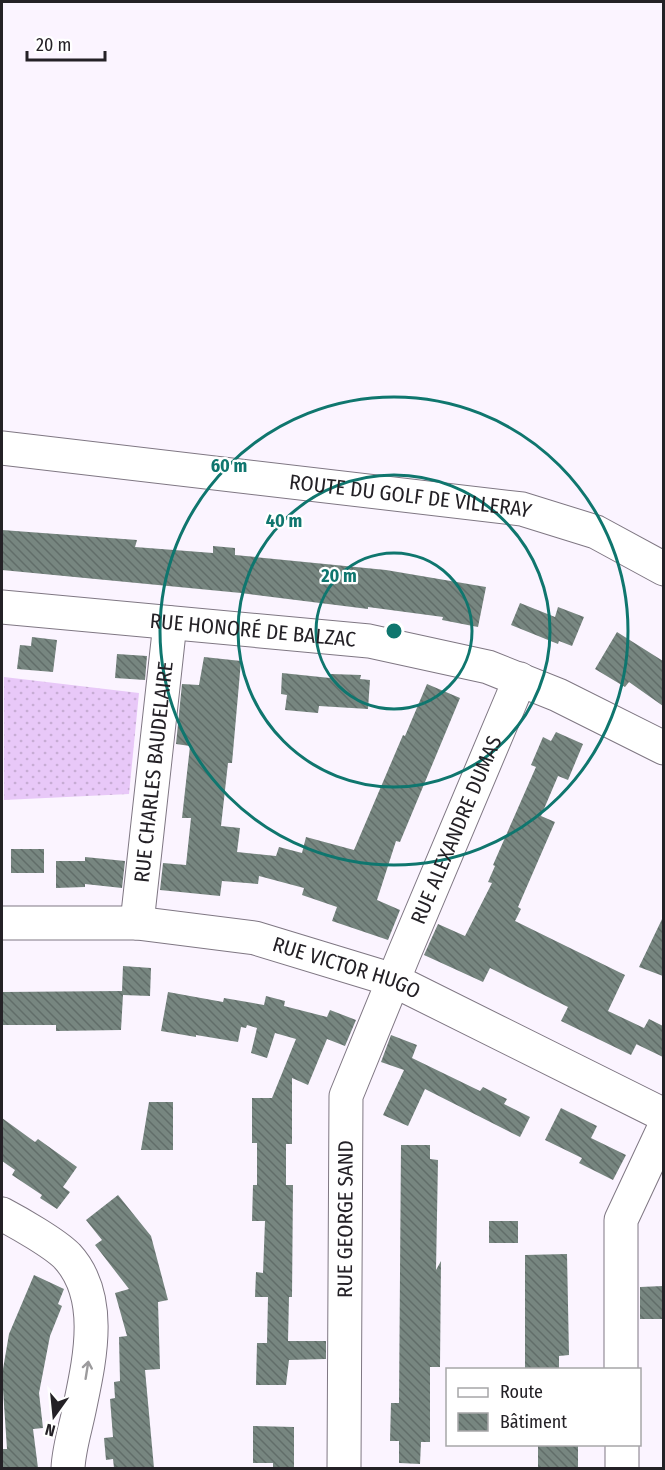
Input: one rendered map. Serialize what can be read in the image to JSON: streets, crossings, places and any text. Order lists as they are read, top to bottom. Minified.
{"streets":{"street":["ROUTE DU GOLF DE VILLERAY","RUE HONORÉ DE BALZAC","RUE CHARLES BAUDELAIRE","RUE ALEXANDRE DUMAS","RUE VICTOR HUGO","RUE GEORGE SAND"]},"crossings":[["RUE HONORÉ DE BALZAC","RUE CHARLES BAUDELAIRE"],["RUE HONORÉ DE BALZAC","RUE ALEXANDRE DUMAS"],["RUE CHARLES BAUDELAIRE","RUE VICTOR HUGO"],["RUE ALEXANDRE DUMAS","RUE VICTOR HUGO"],["RUE ALEXANDRE DUMAS","RUE GEORGE SAND"],["RUE VICTOR HUGO","RUE GEORGE SAND"]],"legend":["Route","Bâtiment"],"scale_bar":"20 m","north":"bottom","rings":["60 m","40 m","20 m"]}
